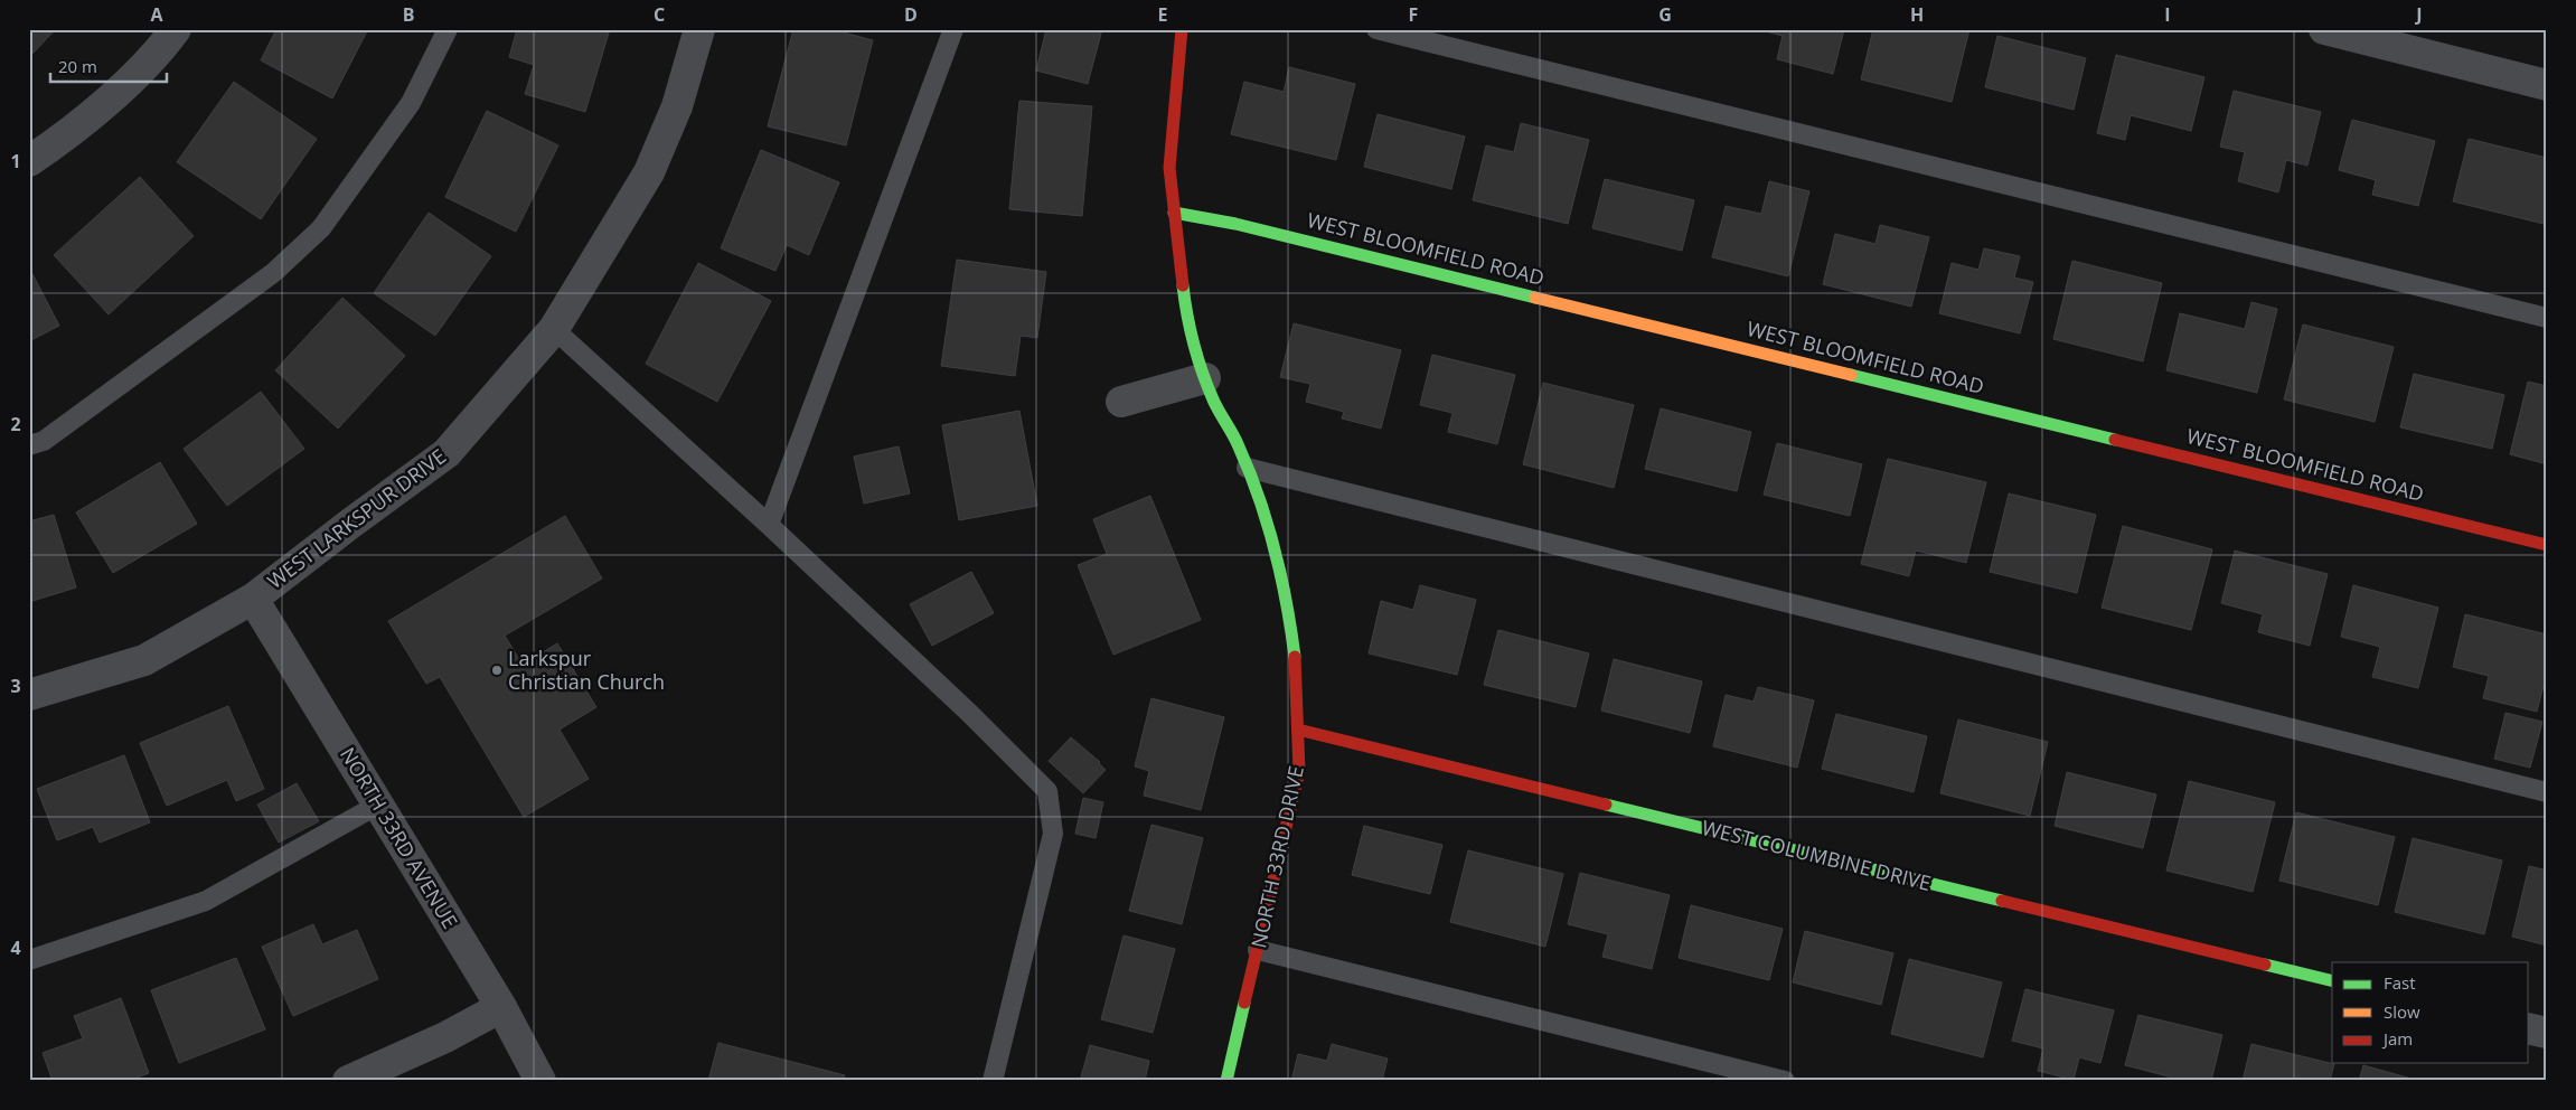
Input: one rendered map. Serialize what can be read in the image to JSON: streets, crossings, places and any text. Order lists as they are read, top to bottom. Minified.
{"streets":{"street":["WEST BLOOMFIELD ROAD","WEST LARKSPUR DRIVE","NORTH 33RD AVENUE","WEST COLUMBINE DRIVE","NORTH 33RD DRIVE"]},"crossings":[["WEST BLOOMFIELD ROAD","NORTH 33RD DRIVE"],["WEST LARKSPUR DRIVE","NORTH 33RD AVENUE"],["WEST COLUMBINE DRIVE","NORTH 33RD DRIVE"]],"places":["Larkspur Christian Church"],"legend":["Fast","Slow","Jam"],"scale_bar":"20 m","grid":{"columns":["A","B","C","D","E","F","G","H","I","J"],"rows":["1","2","3","4"]}}
